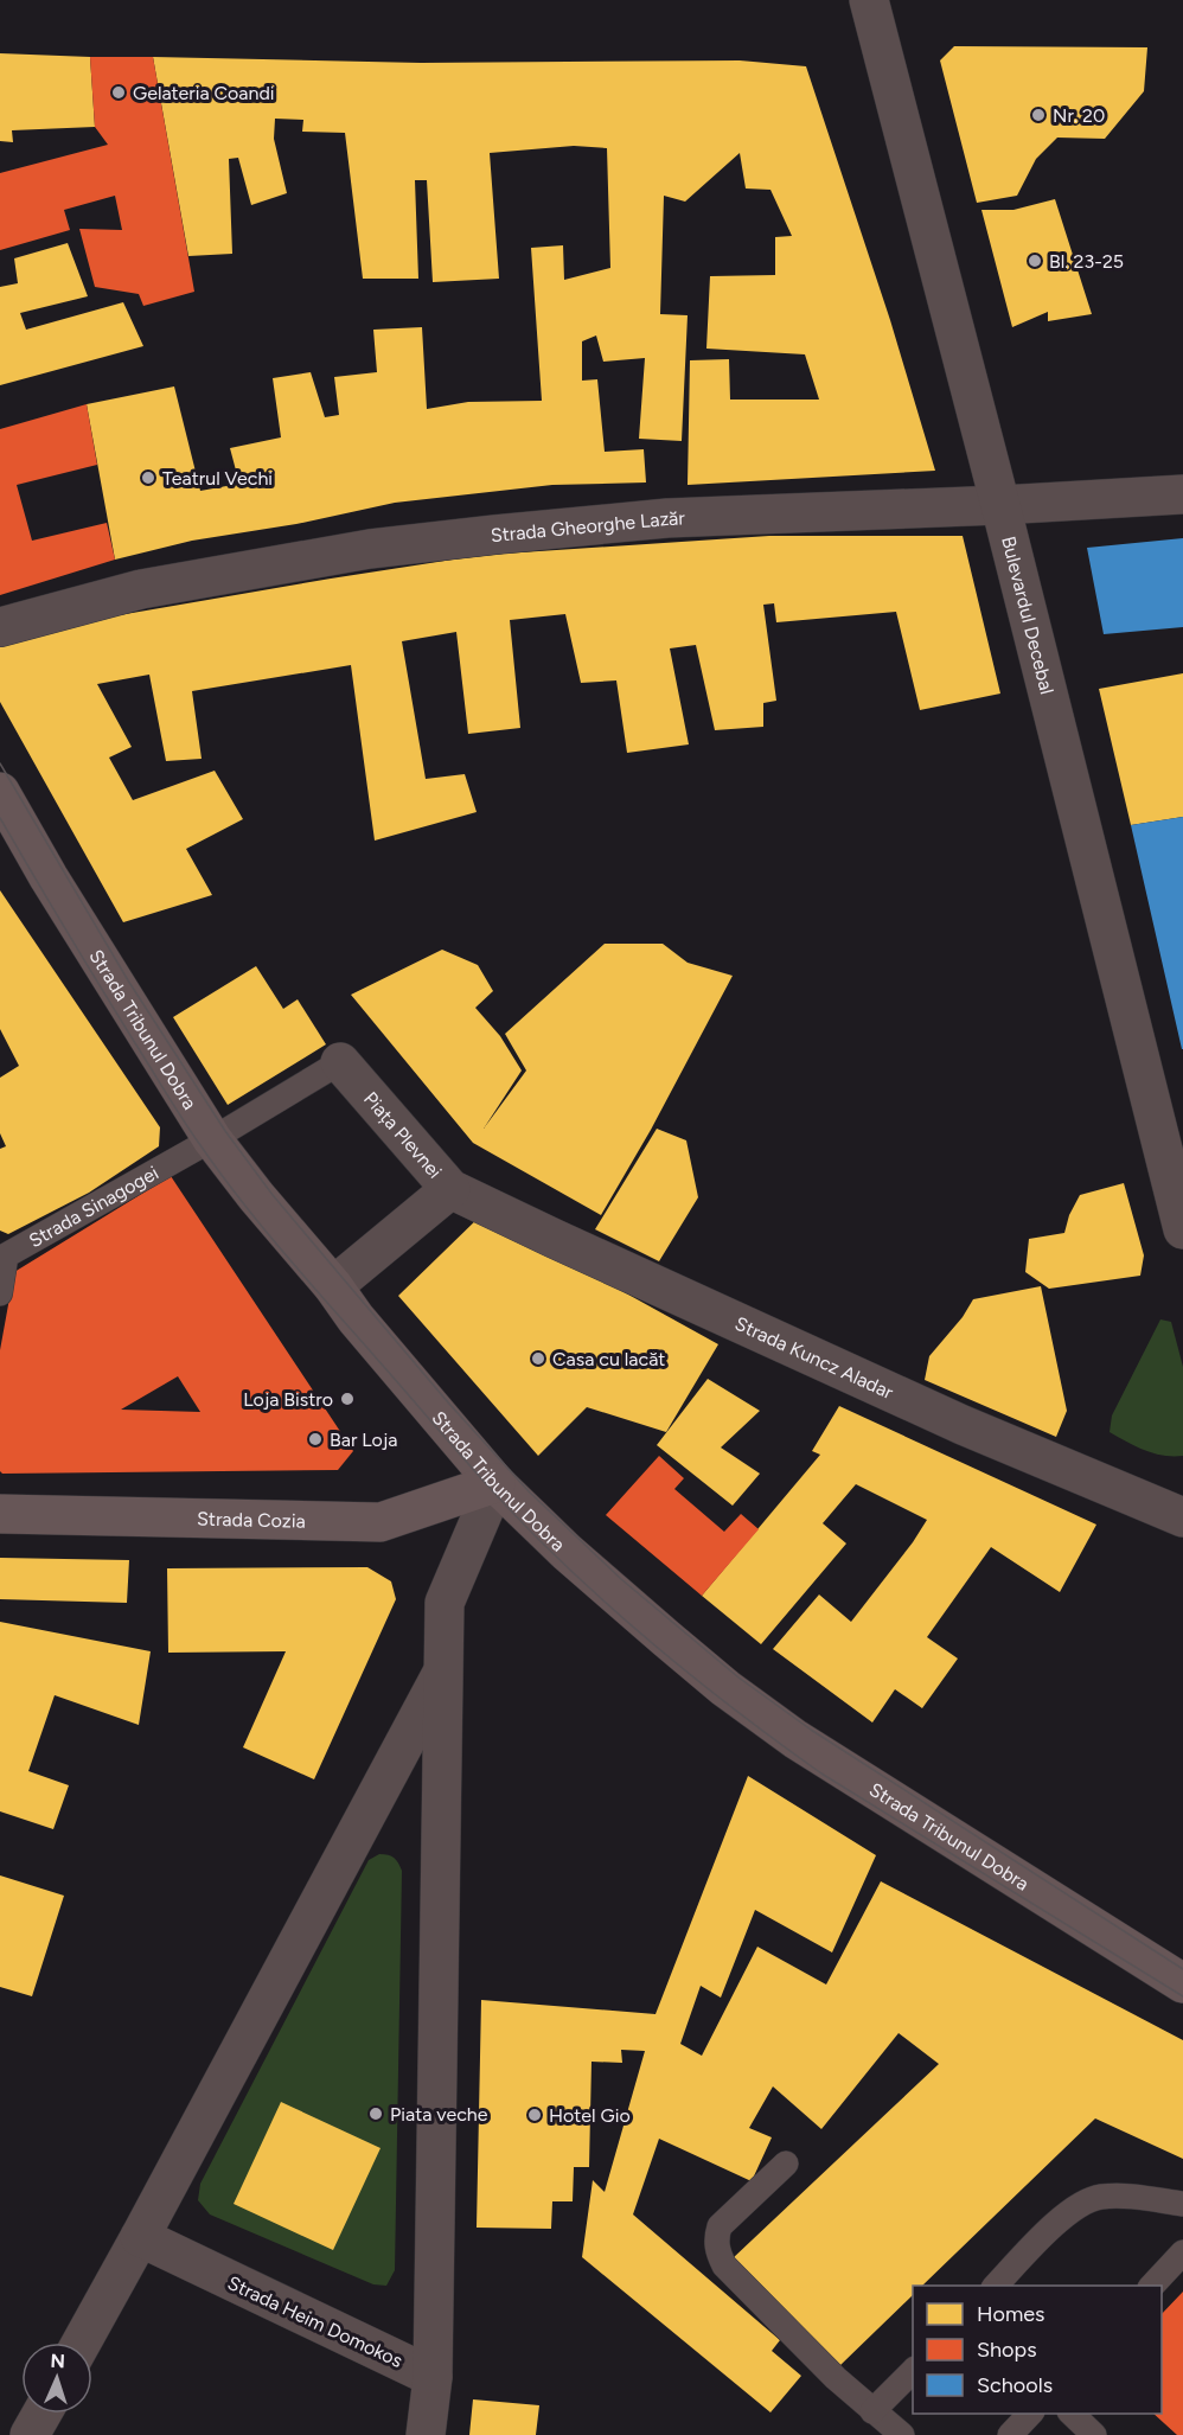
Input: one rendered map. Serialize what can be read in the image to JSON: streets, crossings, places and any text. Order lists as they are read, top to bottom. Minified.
{"streets":{"main road":["Strada Tribunul Dobra","Strada Cozia"],"street":["Strada Gheorghe Lazăr","Bulevardul Decebal","Piața Plevnei","Strada Kuncz Aladar","Strada Heim Domokos"],"lane":["Strada Sinagogei"]},"crossings":[["Strada Gheorghe Lazăr","Bulevardul Decebal"],["Strada Tribunul Dobra","Piața Plevnei"],["Strada Tribunul Dobra","Strada Sinagogei"],["Strada Tribunul Dobra","Strada Cozia"],["Strada Tribunul Dobra","Strada Heim Domokos"],["Piața Plevnei","Strada Kuncz Aladar"],["Strada Cozia","Strada Heim Domokos"]],"places":["Gelateria Coandi","Nr. 20","Bl. 23-25","Teatrul Vechi","Casa cu lacăt","Loja Bistro","Bar Loja","Piata veche","Hotel Gio"],"legend":["Homes","Shops","Schools"],"north":"top"}
